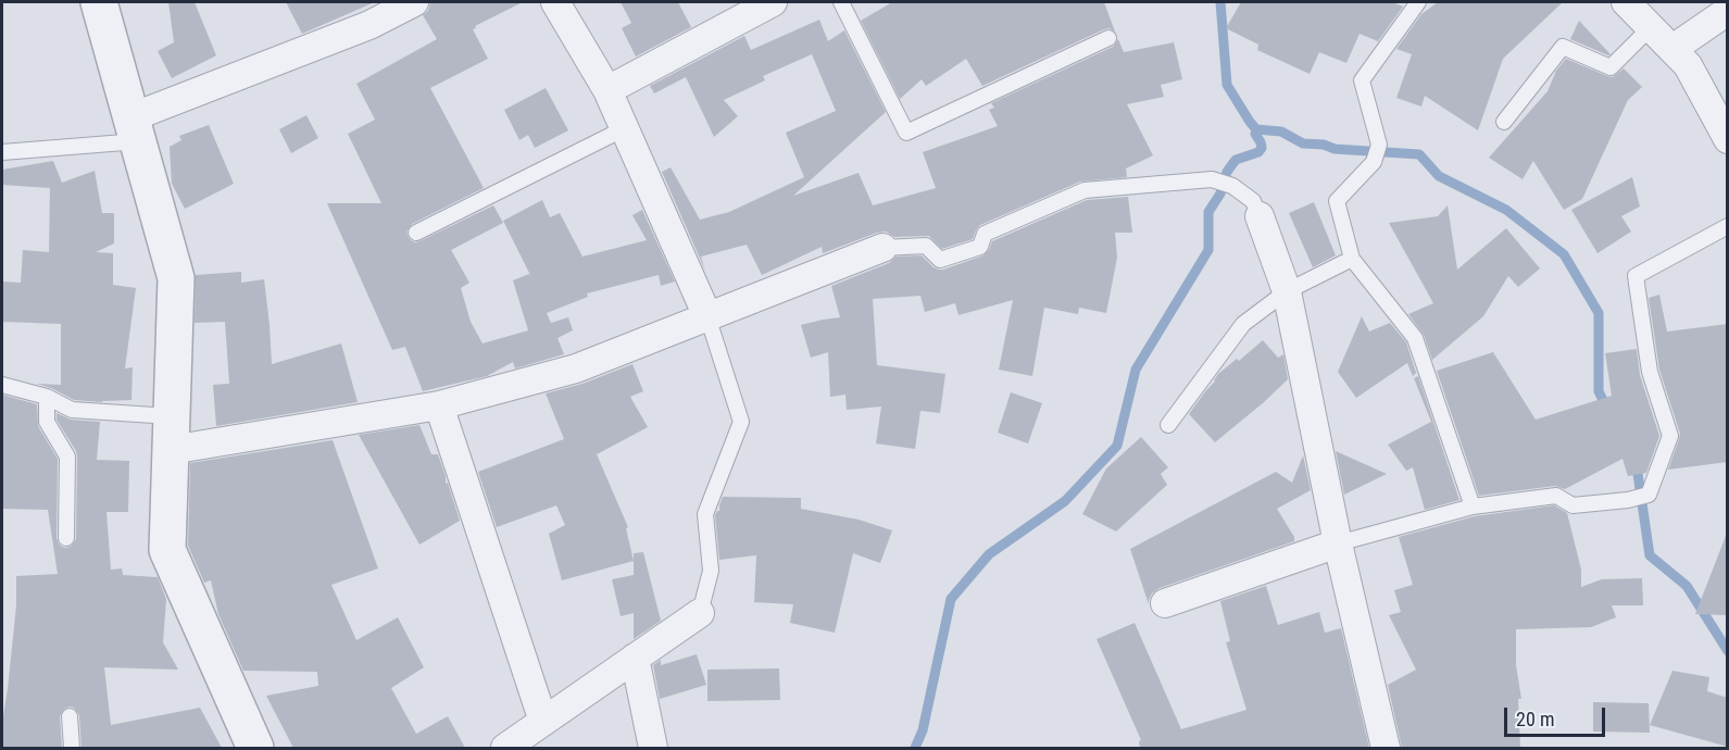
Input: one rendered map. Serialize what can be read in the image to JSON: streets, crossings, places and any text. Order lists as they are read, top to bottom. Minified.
{"scale_bar":"20 m"}
